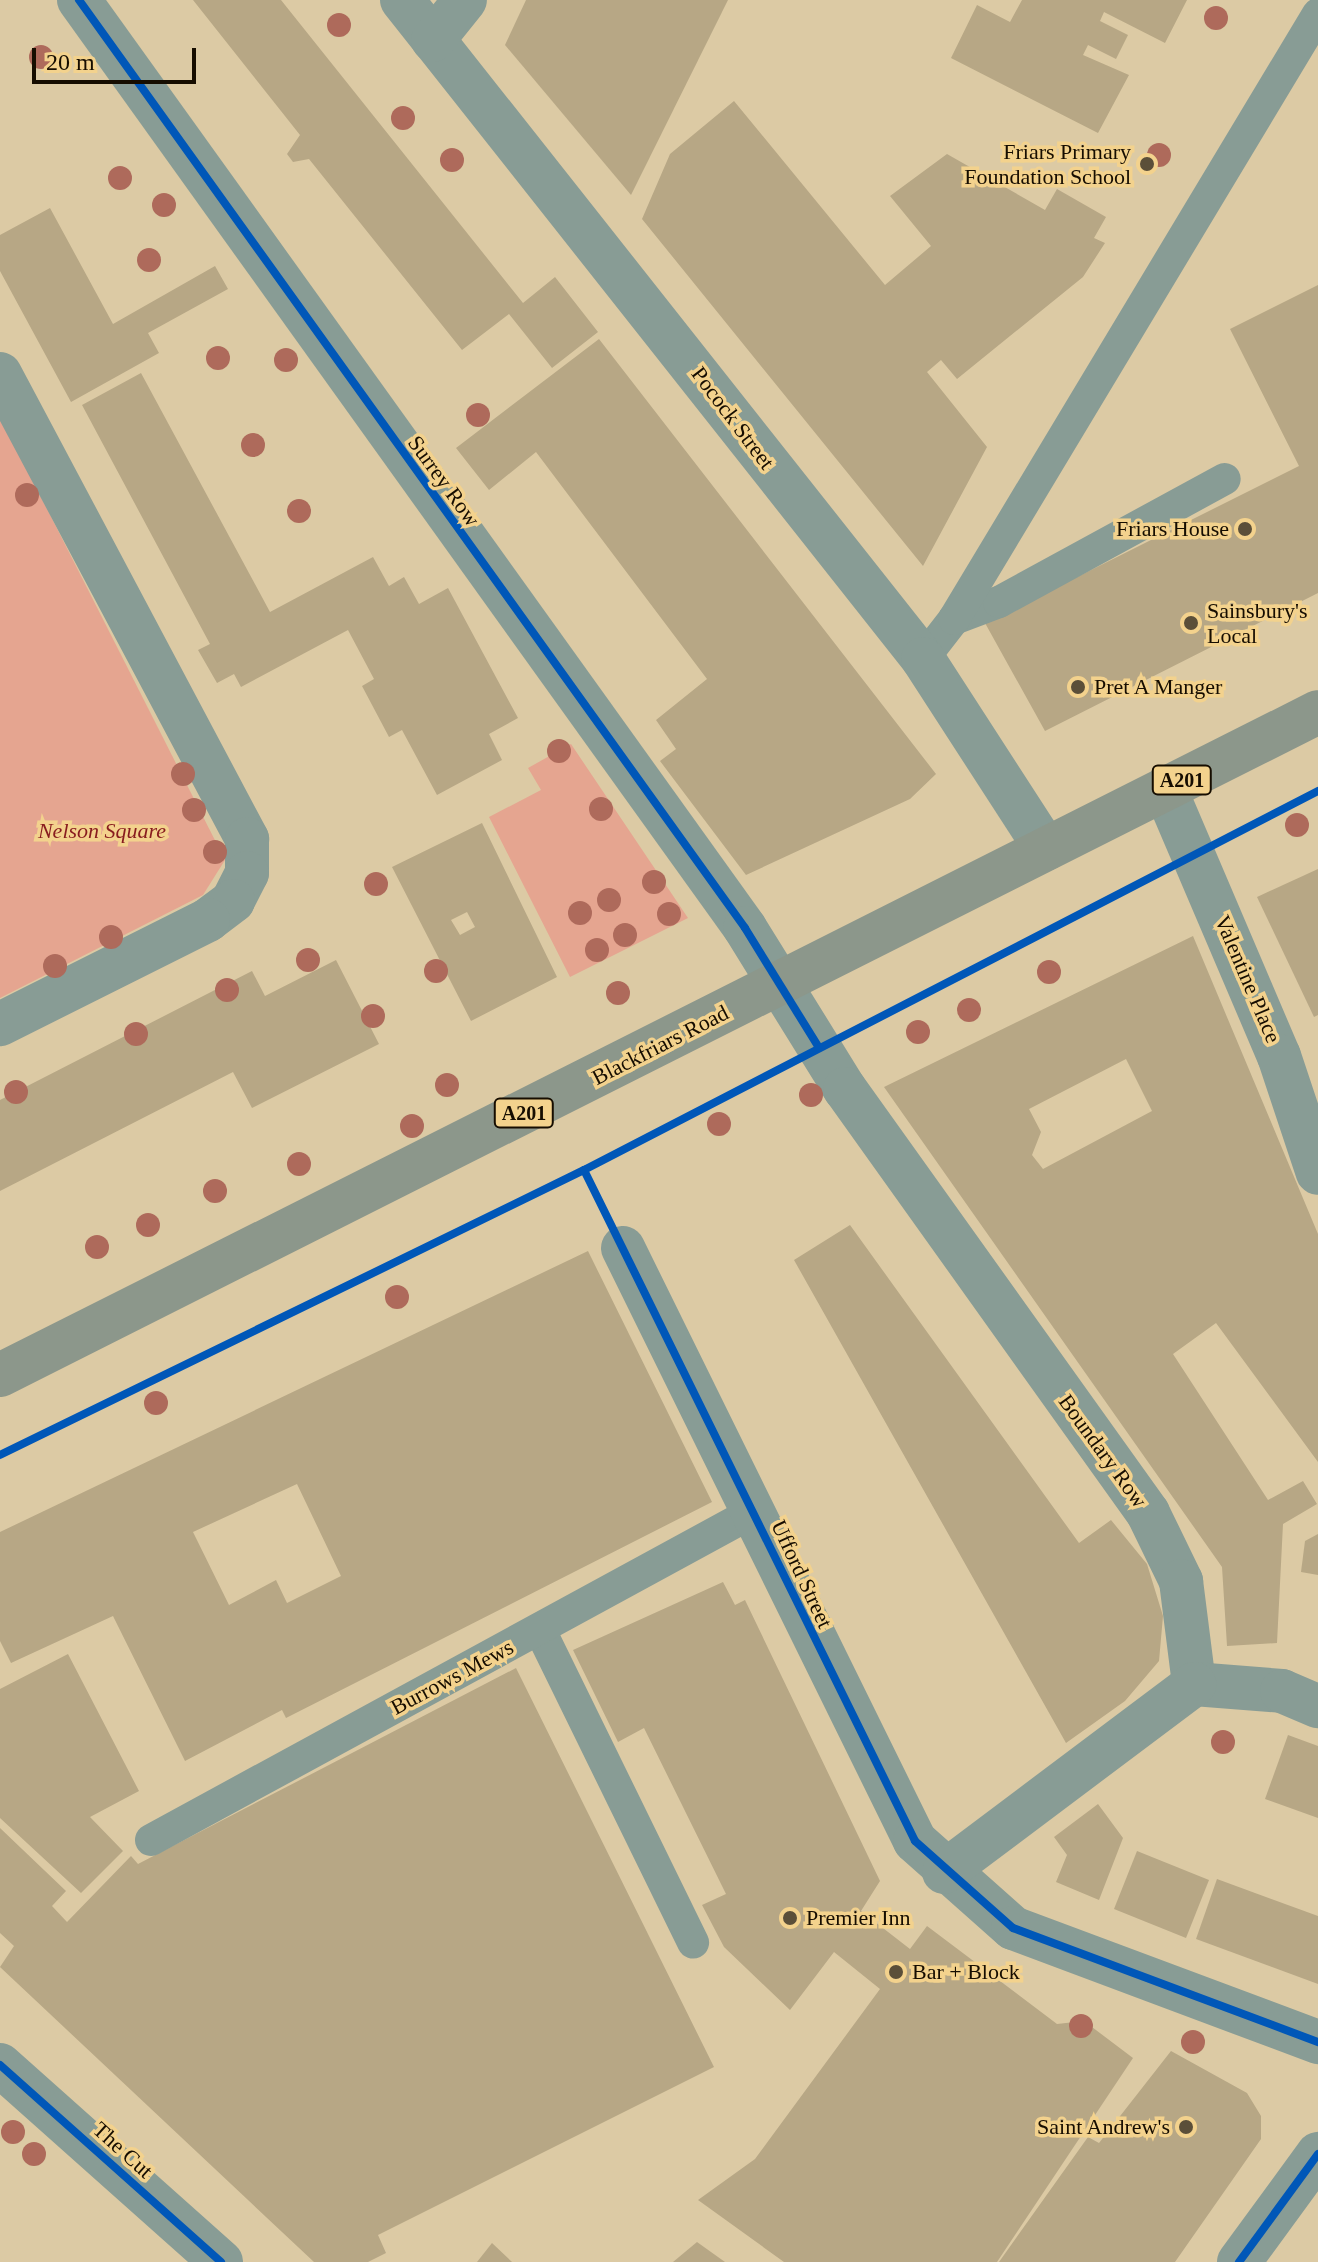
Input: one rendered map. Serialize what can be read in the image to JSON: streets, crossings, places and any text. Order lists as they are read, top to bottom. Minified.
{"streets":{"main road":["A201","Blackfriars Road"],"street":["Pocock Street","Surrey Row","Valentine Place","Boundary Row","Ufford Street","The Cut"],"lane":["Burrows Mews"]},"crossings":[["Pocock Street","Blackfriars Road"],["Surrey Row","Blackfriars Road"],["Surrey Row","Boundary Row"],["Valentine Place","Blackfriars Road"],["Blackfriars Road","Boundary Row"],["Ufford Street","Burrows Mews"]],"parks":["Nelson Square"],"places":["Friars Primary Foundation School","Friars House","Sainsbury's Local","Pret A Manger","Premier Inn","Bar + Block","Saint Andrew's"],"scale_bar":"20 m"}
